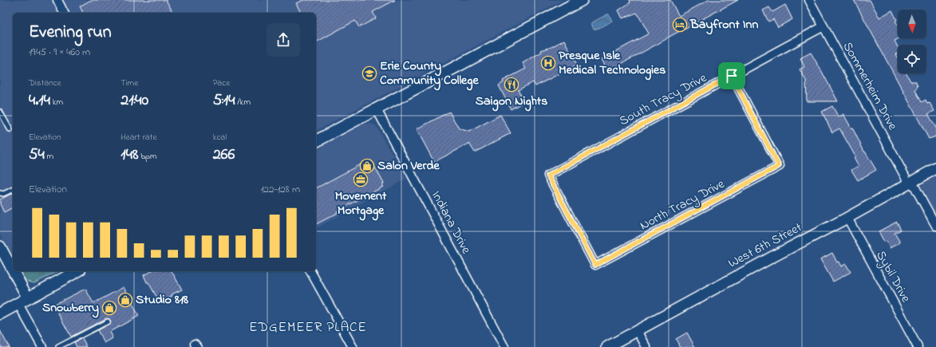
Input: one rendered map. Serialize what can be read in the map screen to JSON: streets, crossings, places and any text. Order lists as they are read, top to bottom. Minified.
{"streets":{"street":["Sommerheim Drive","South Tracy Drive","North Tracy Drive","Indiana Drive","West 6th Street","Sybil Drive"]},"crossings":[["Sommerheim Drive","South Tracy Drive"],["Sommerheim Drive","West 6th Street"],["South Tracy Drive","North Tracy Drive"],["West 6th Street","Sybil Drive"]],"districts":["EDGEMEER PLACE"],"places":{"hotel":["Bayfront Inn"],"hospital":["Presque Isle Medical Technologies"],"school or university":["Erie County Community College"],"restaurant":["Saigon Nights"],"shop":["Salon Verde","Studio 818","Snowberry"],"office":["Movement Mortgage"]},"north":"bottom","page":{"heading":["Evening run","19:45 · 9 × 460 m"],"stats":[["Distance","4.14 km"],["Time","21:40"],["Pace","5:14 /km"],["Elevation","54 m"],["Heart rate","148 bpm"],["kcal","266"]],"chart":["Elevation","122–128 m"]}}
